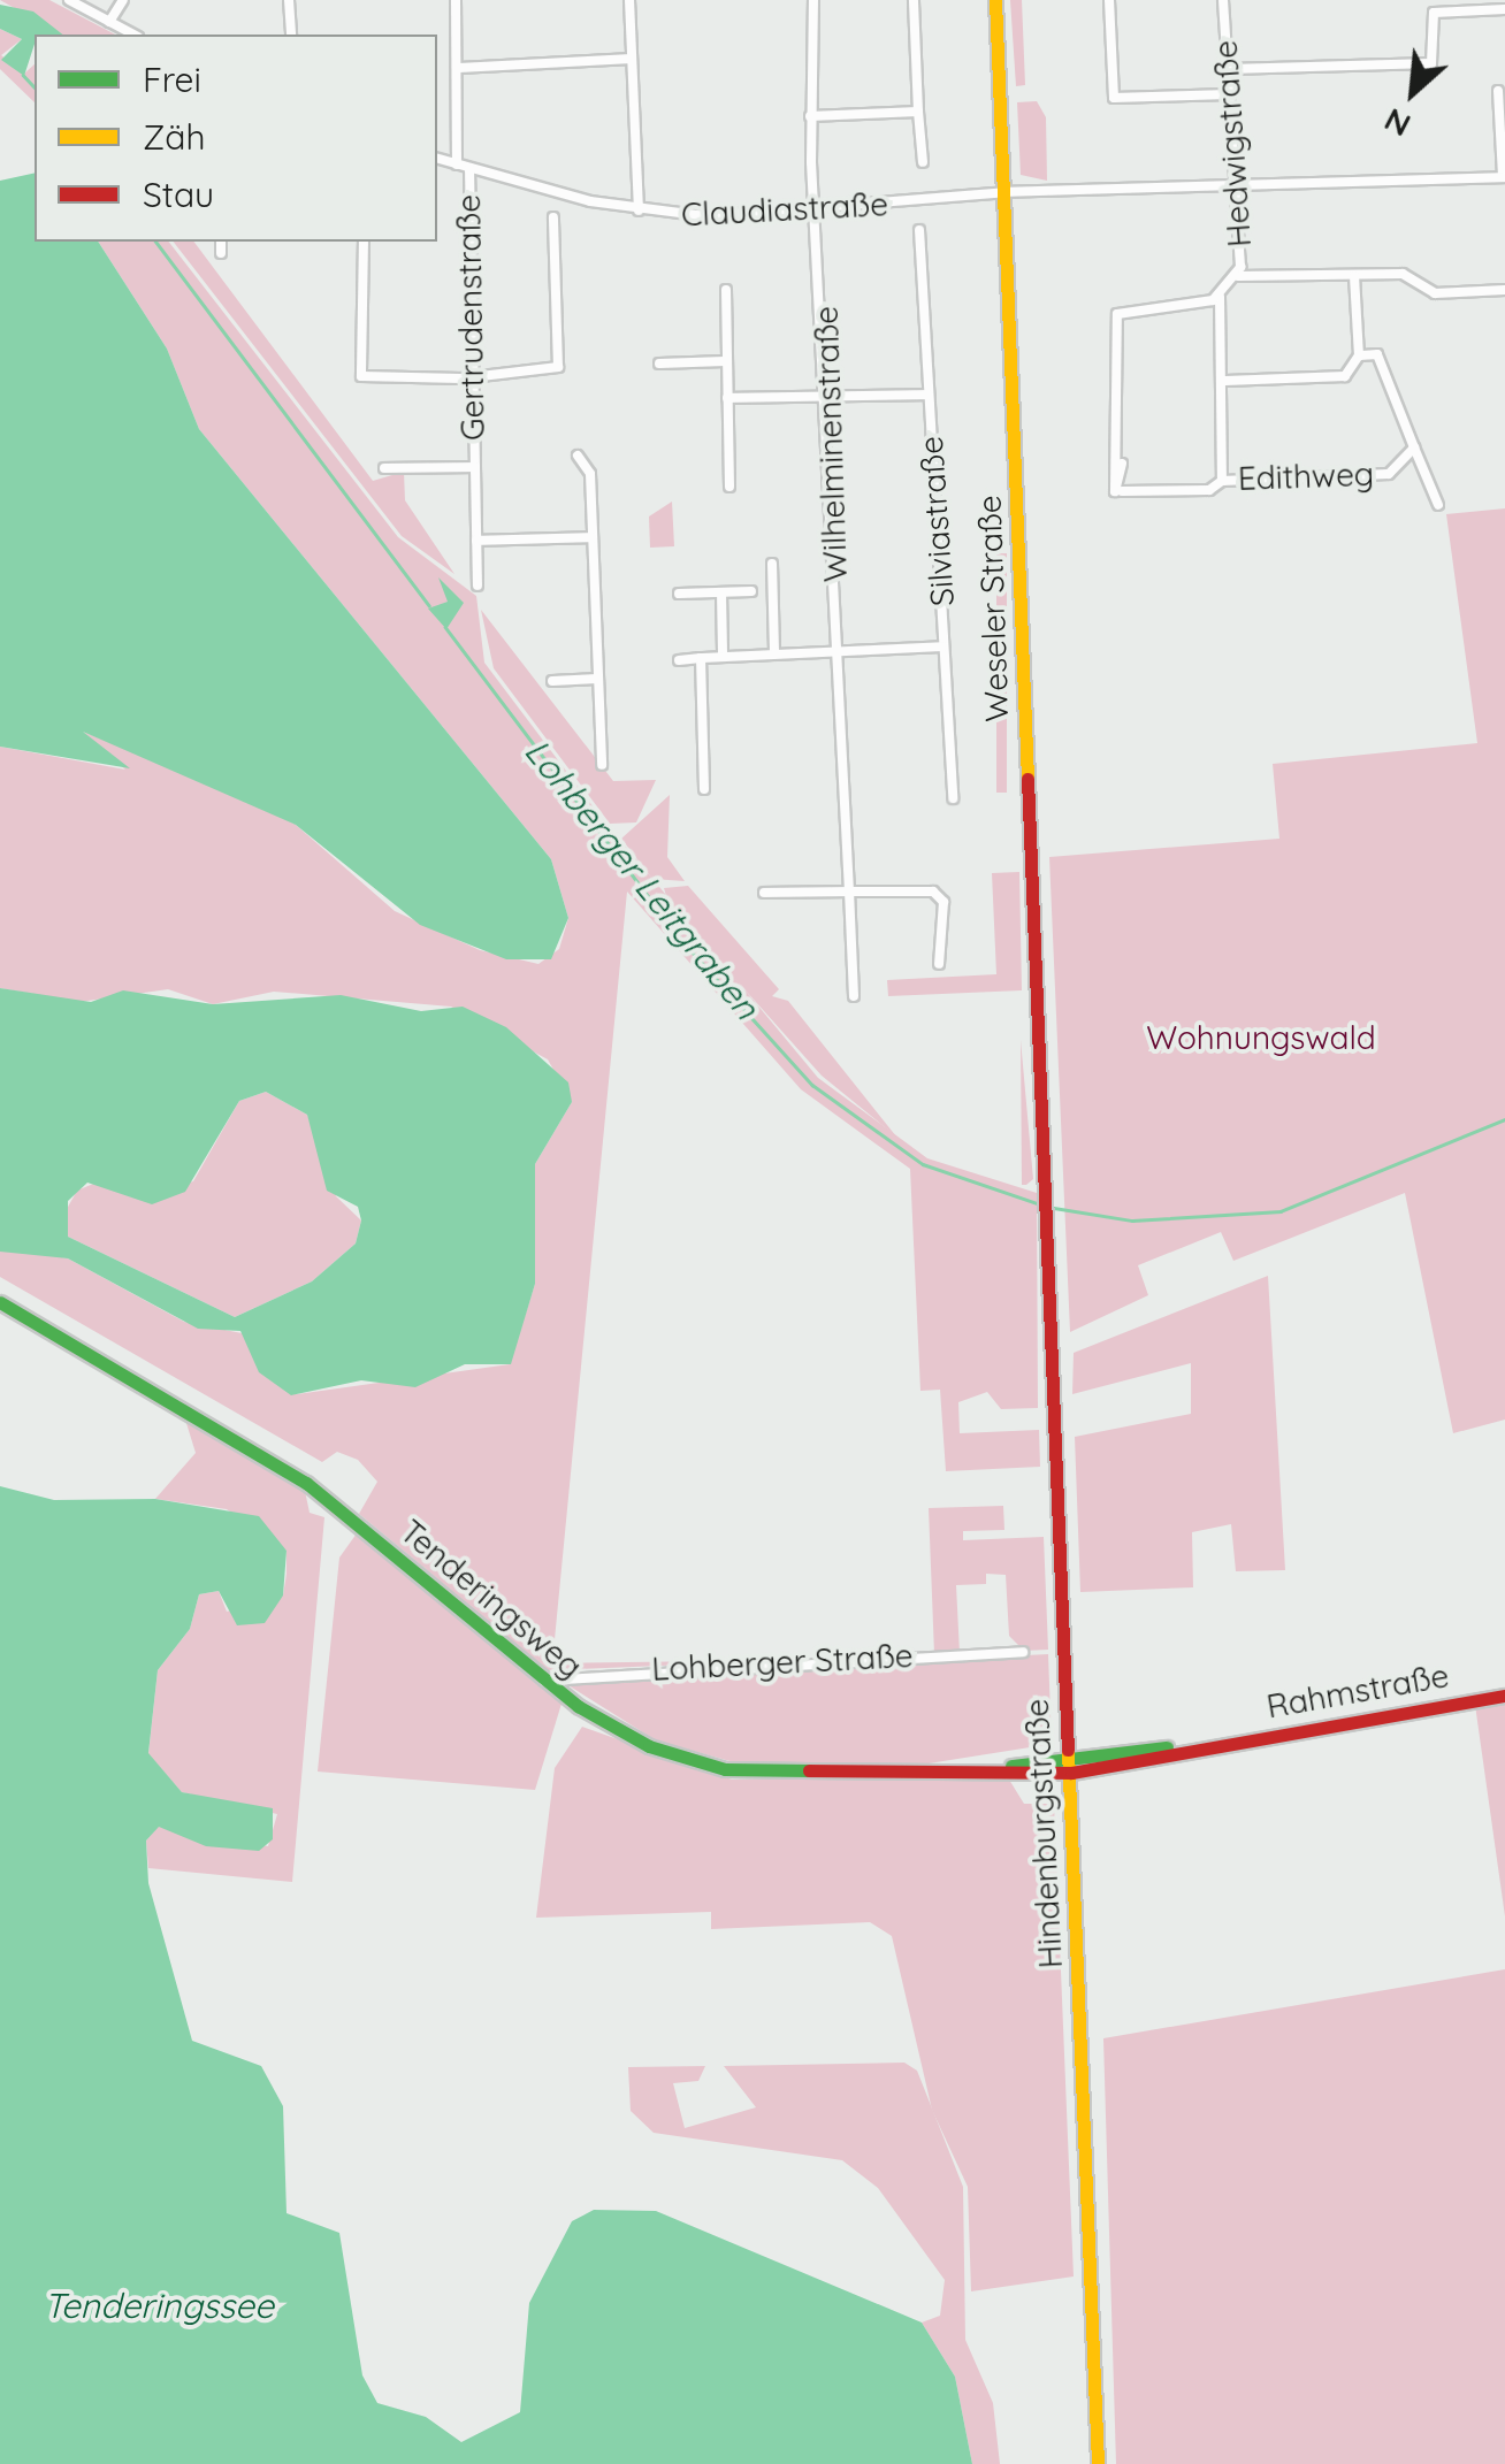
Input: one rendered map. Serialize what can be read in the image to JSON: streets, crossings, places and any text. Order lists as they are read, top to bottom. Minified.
{"streets":{"main road":["Weseler Straße","Tenderingsweg","Rahmstraße","Hindenburgstraße"],"street":["Hedwigstraße","Claudiastraße","Gertrudenstraße","Wilhelminenstraße","Edithweg","Silviastraße","Lohberger Straße"]},"crossings":[["Hedwigstraße","Claudiastraße"],["Hedwigstraße","Edithweg"],["Claudiastraße","Gertrudenstraße"],["Claudiastraße","Wilhelminenstraße"],["Claudiastraße","Weseler Straße"],["Wilhelminenstraße","Silviastraße"],["Weseler Straße","Hindenburgstraße"],["Tenderingsweg","Lohberger Straße"],["Tenderingsweg","Rahmstraße"],["Tenderingsweg","Hindenburgstraße"],["Rahmstraße","Hindenburgstraße"]],"water":["Lohberger Leitgraben","Tenderingssee"],"parks":["Wohnungswald"],"legend":["Frei","Zäh","Stau"],"north":"bottom left"}
